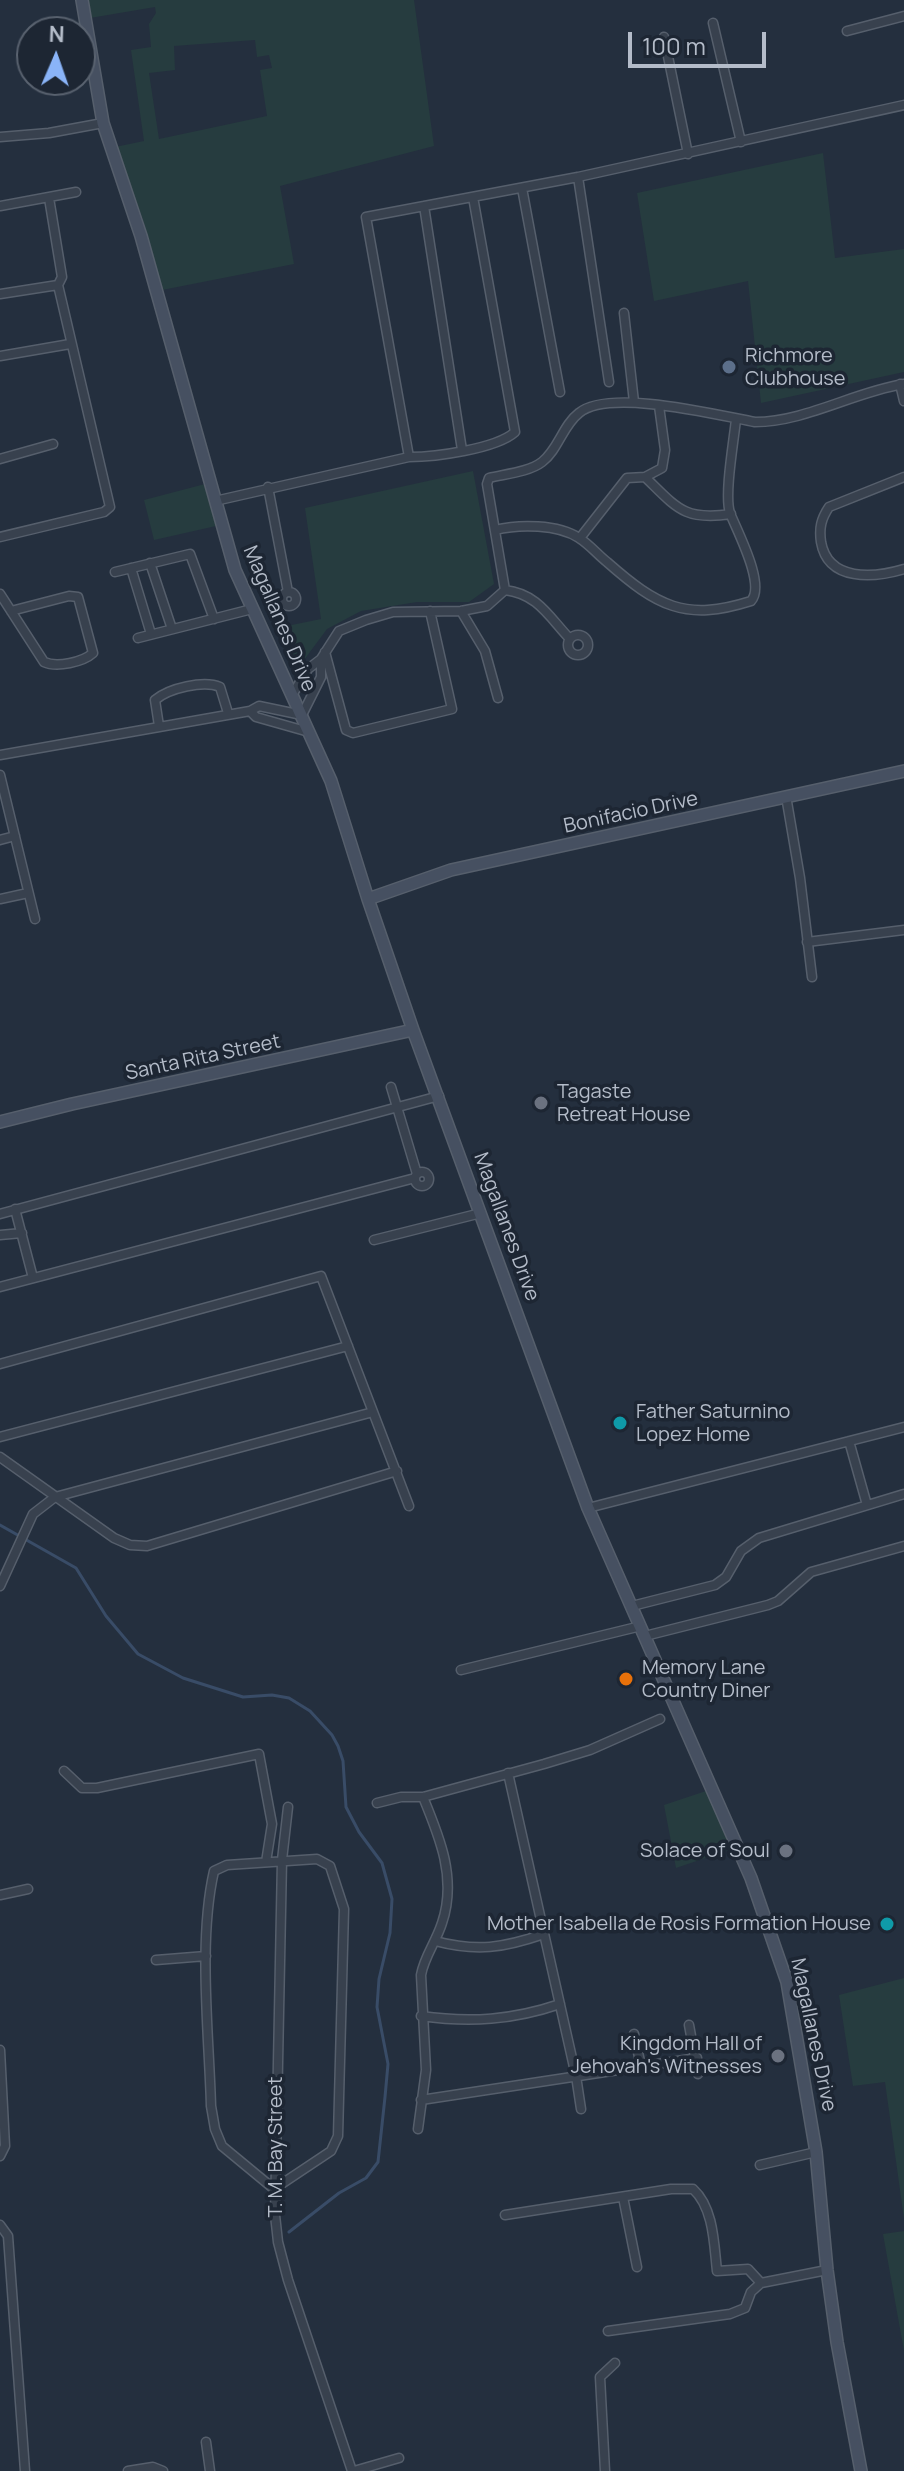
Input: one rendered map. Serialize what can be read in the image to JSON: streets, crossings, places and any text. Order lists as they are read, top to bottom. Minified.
{"streets":{"street":["Magallanes Drive","Bonifacio Drive","Santa Rita Street","T. M. Bay Street"]},"crossings":[["Magallanes Drive","Bonifacio Drive"],["Magallanes Drive","Santa Rita Street"]],"places":["Richmore Clubhouse","Tagaste Retreat House","Father Saturnino Lopez Home","Memory Lane Country Diner","Solace of Soul","Mother Isabella de Rosis Formation House","Kingdom Hall of Jehovah's Witnesses"],"scale_bar":"100 m","north":"top"}
